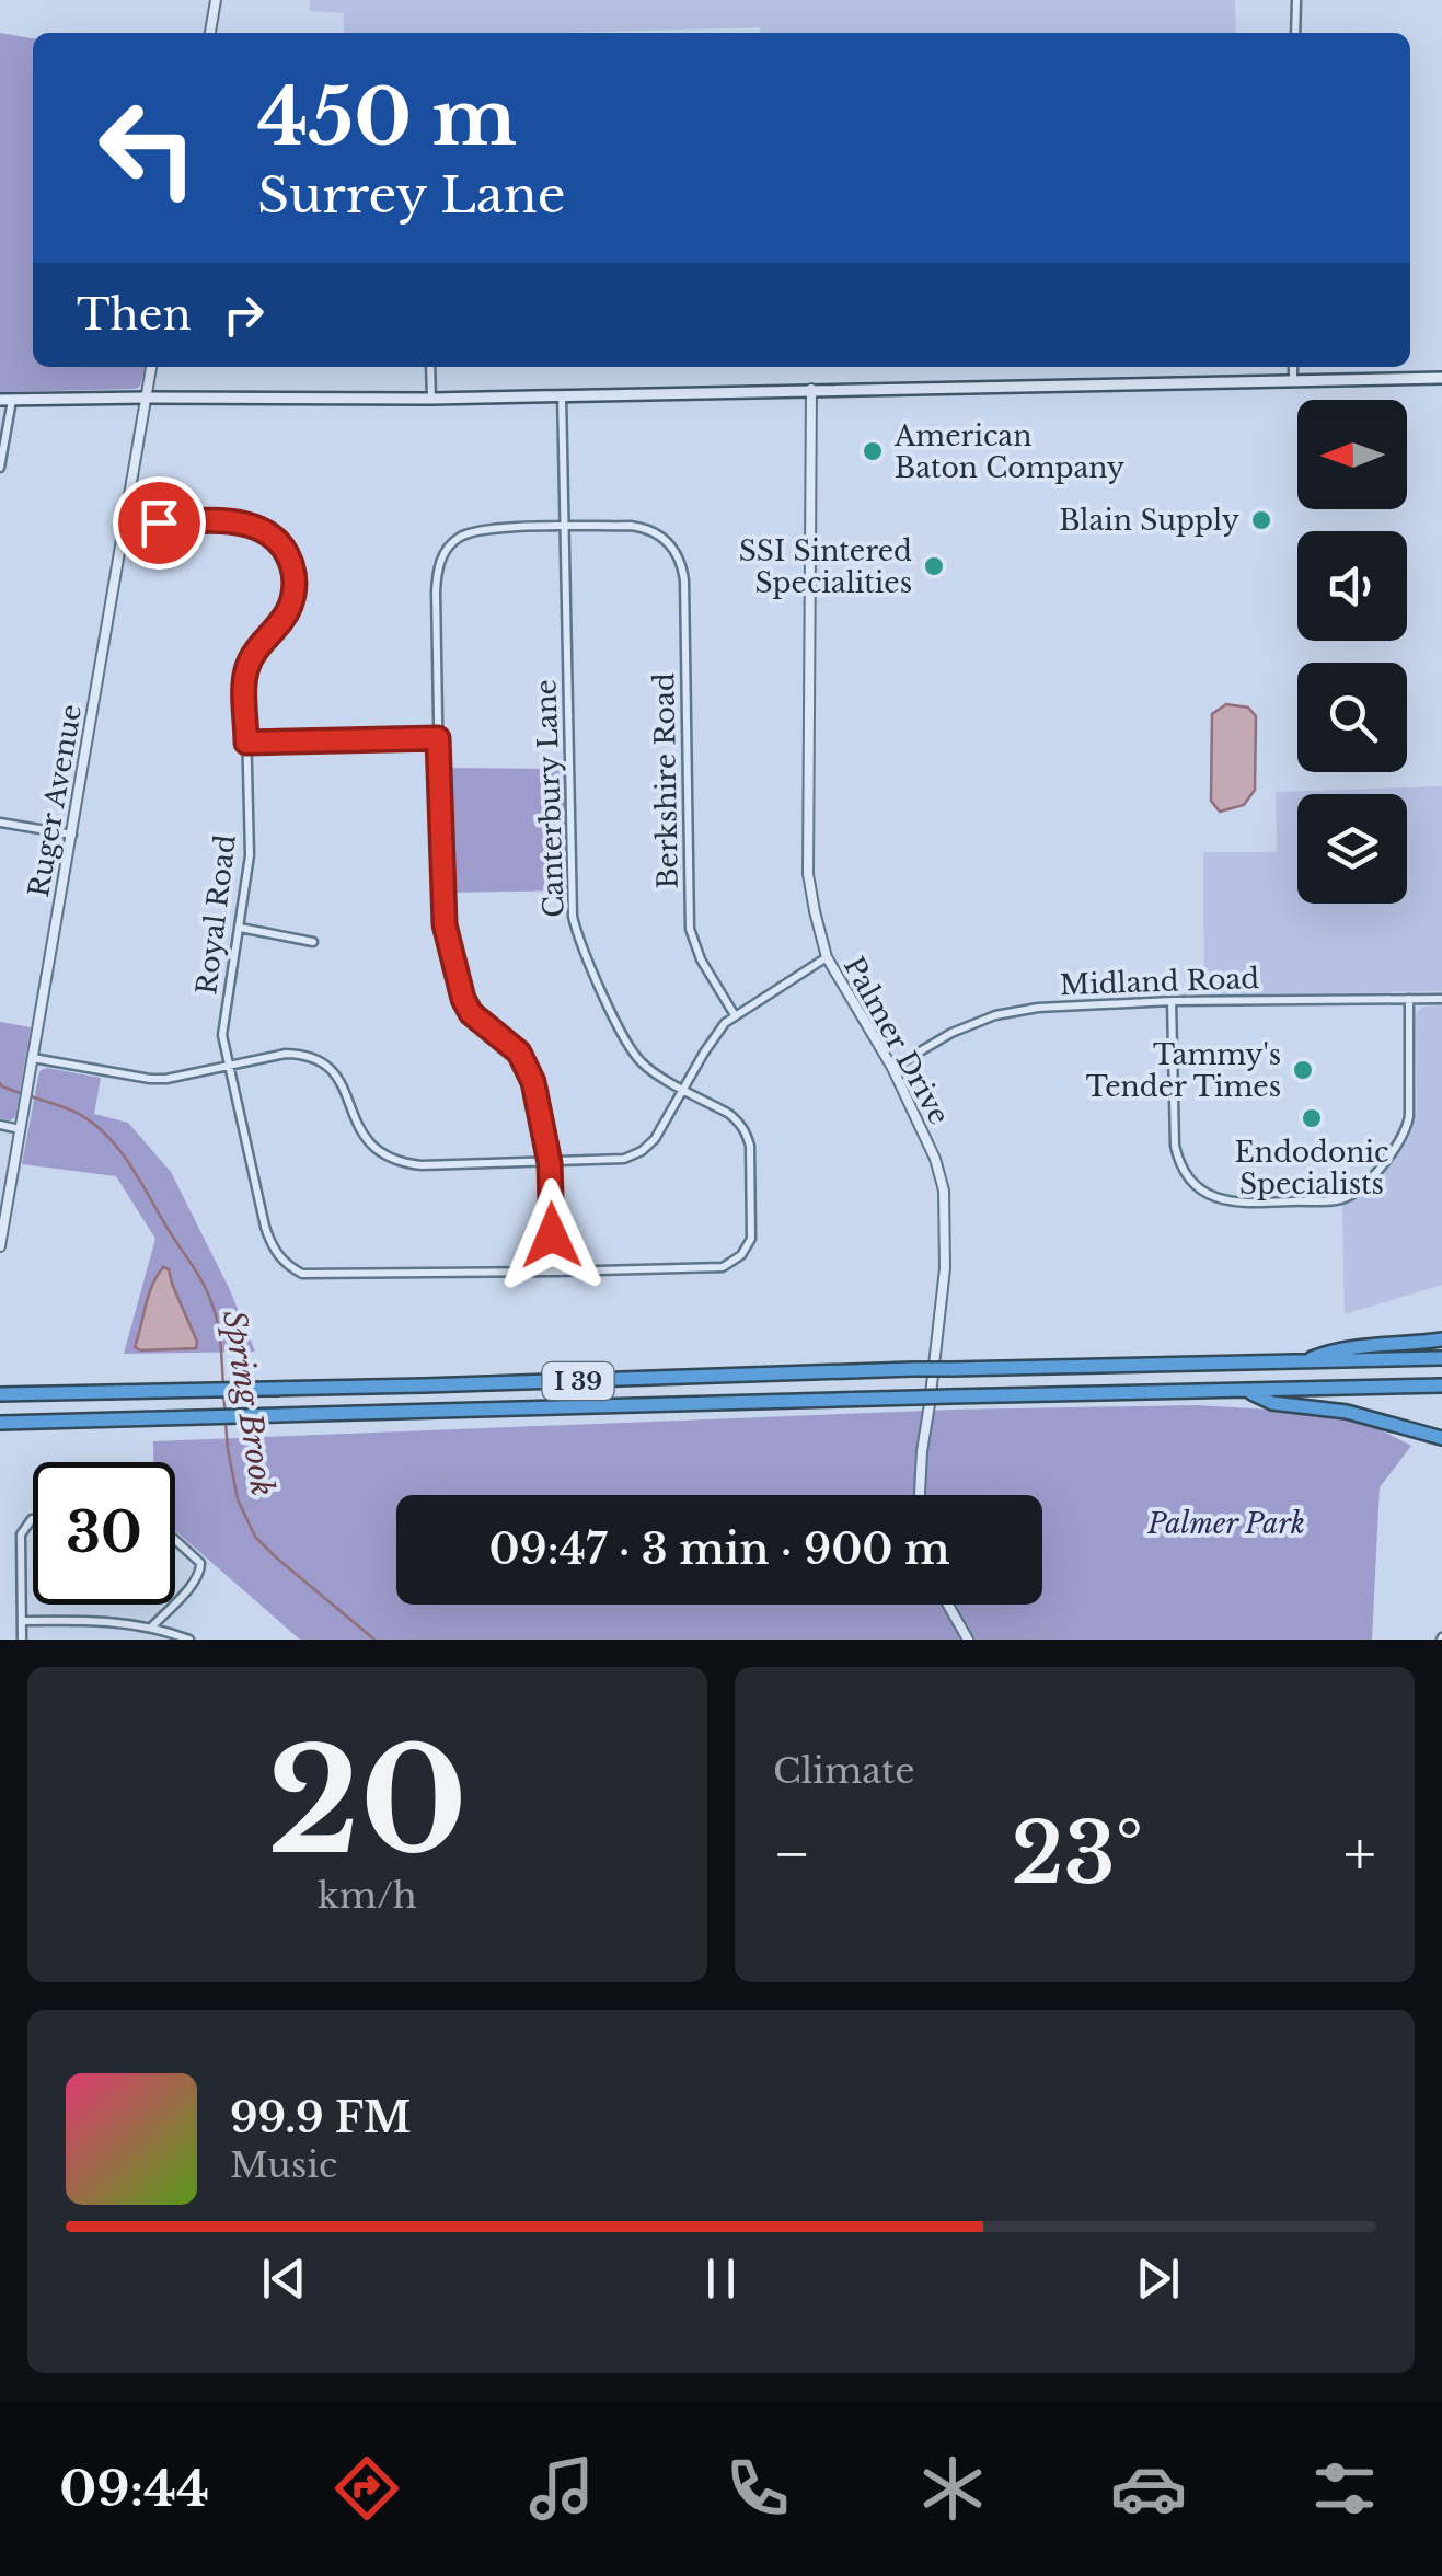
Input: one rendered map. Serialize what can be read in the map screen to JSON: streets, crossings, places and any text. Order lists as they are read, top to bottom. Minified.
{"streets":{"highway":["I 39"],"street":["Berkshire Road","Canterbury Lane","Ruger Avenue","Royal Road","Midland Road","Palmer Drive"]},"crossings":[["Berkshire Road","Canterbury Lane"],["Canterbury Lane","Royal Road"],["Ruger Avenue","Royal Road"],["Midland Road","Palmer Drive"]],"water":["Spring Brook"],"parks":["Palmer Park"],"places":["American Baton Company","Blain Supply","SSI Sintered Specialities","Tammy's Tender Times","Endodonic Specialists"],"north":"left","page":{"turn":["450 m","Surrey Lane"],"then":"Then","limit":"30","trip":"09:47 · 3 min · 900 m","tile":[["20","km/h"],"Climate"],"heat":["−","23°","+"],"song":["99.9 FM","Music"],"tabs":"09:44"}}
